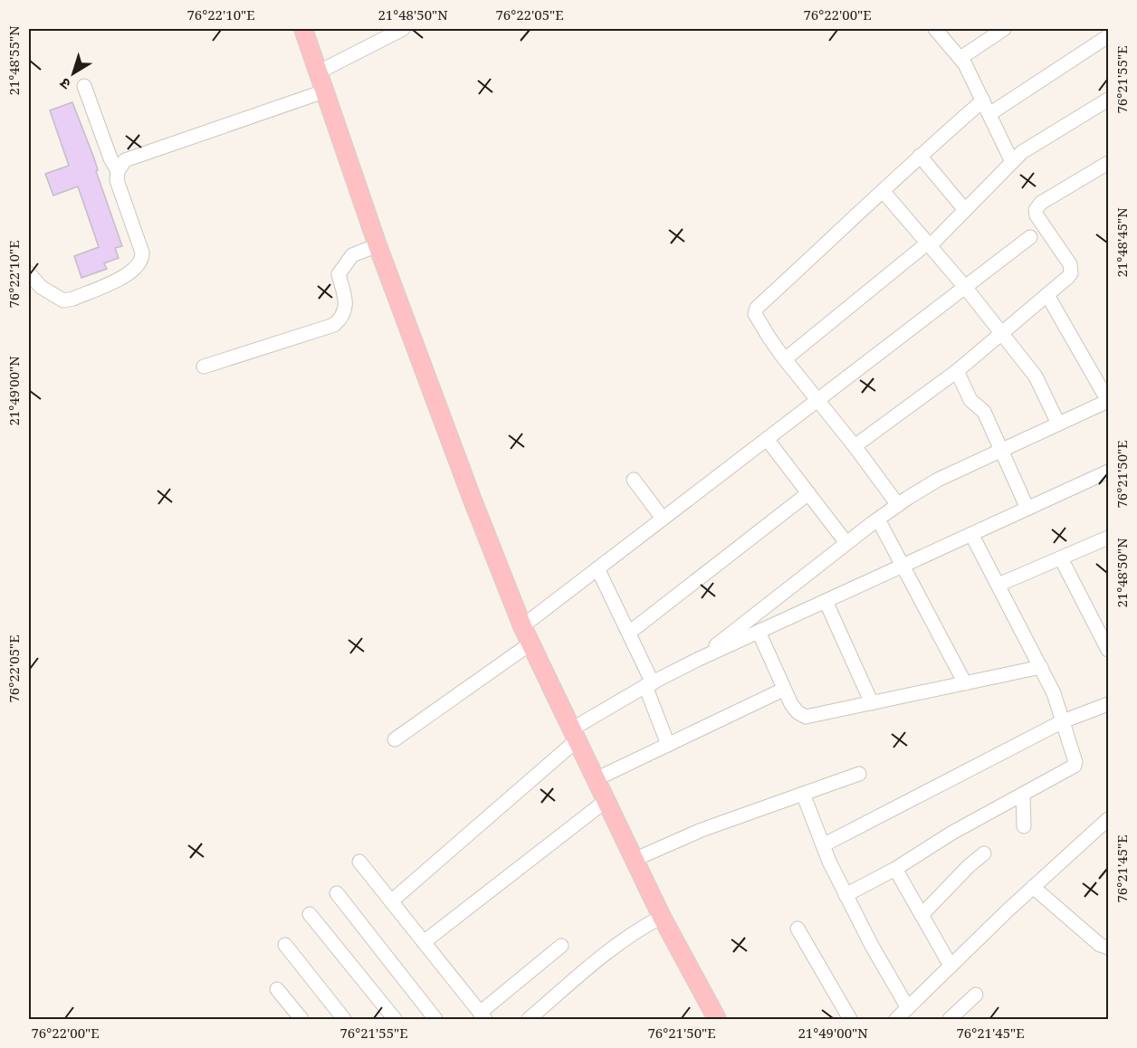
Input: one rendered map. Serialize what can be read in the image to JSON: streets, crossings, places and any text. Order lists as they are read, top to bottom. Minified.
{"north":"bottom left","coordinates":["76°22'10\"E","21°48'50\"N","76°22'05\"E","76°22'00\"E","21°48'55\"N","76°21'55\"E","21°48'45\"N","21°49'00\"N","76°21'50\"E","76°21'45\"E"]}
